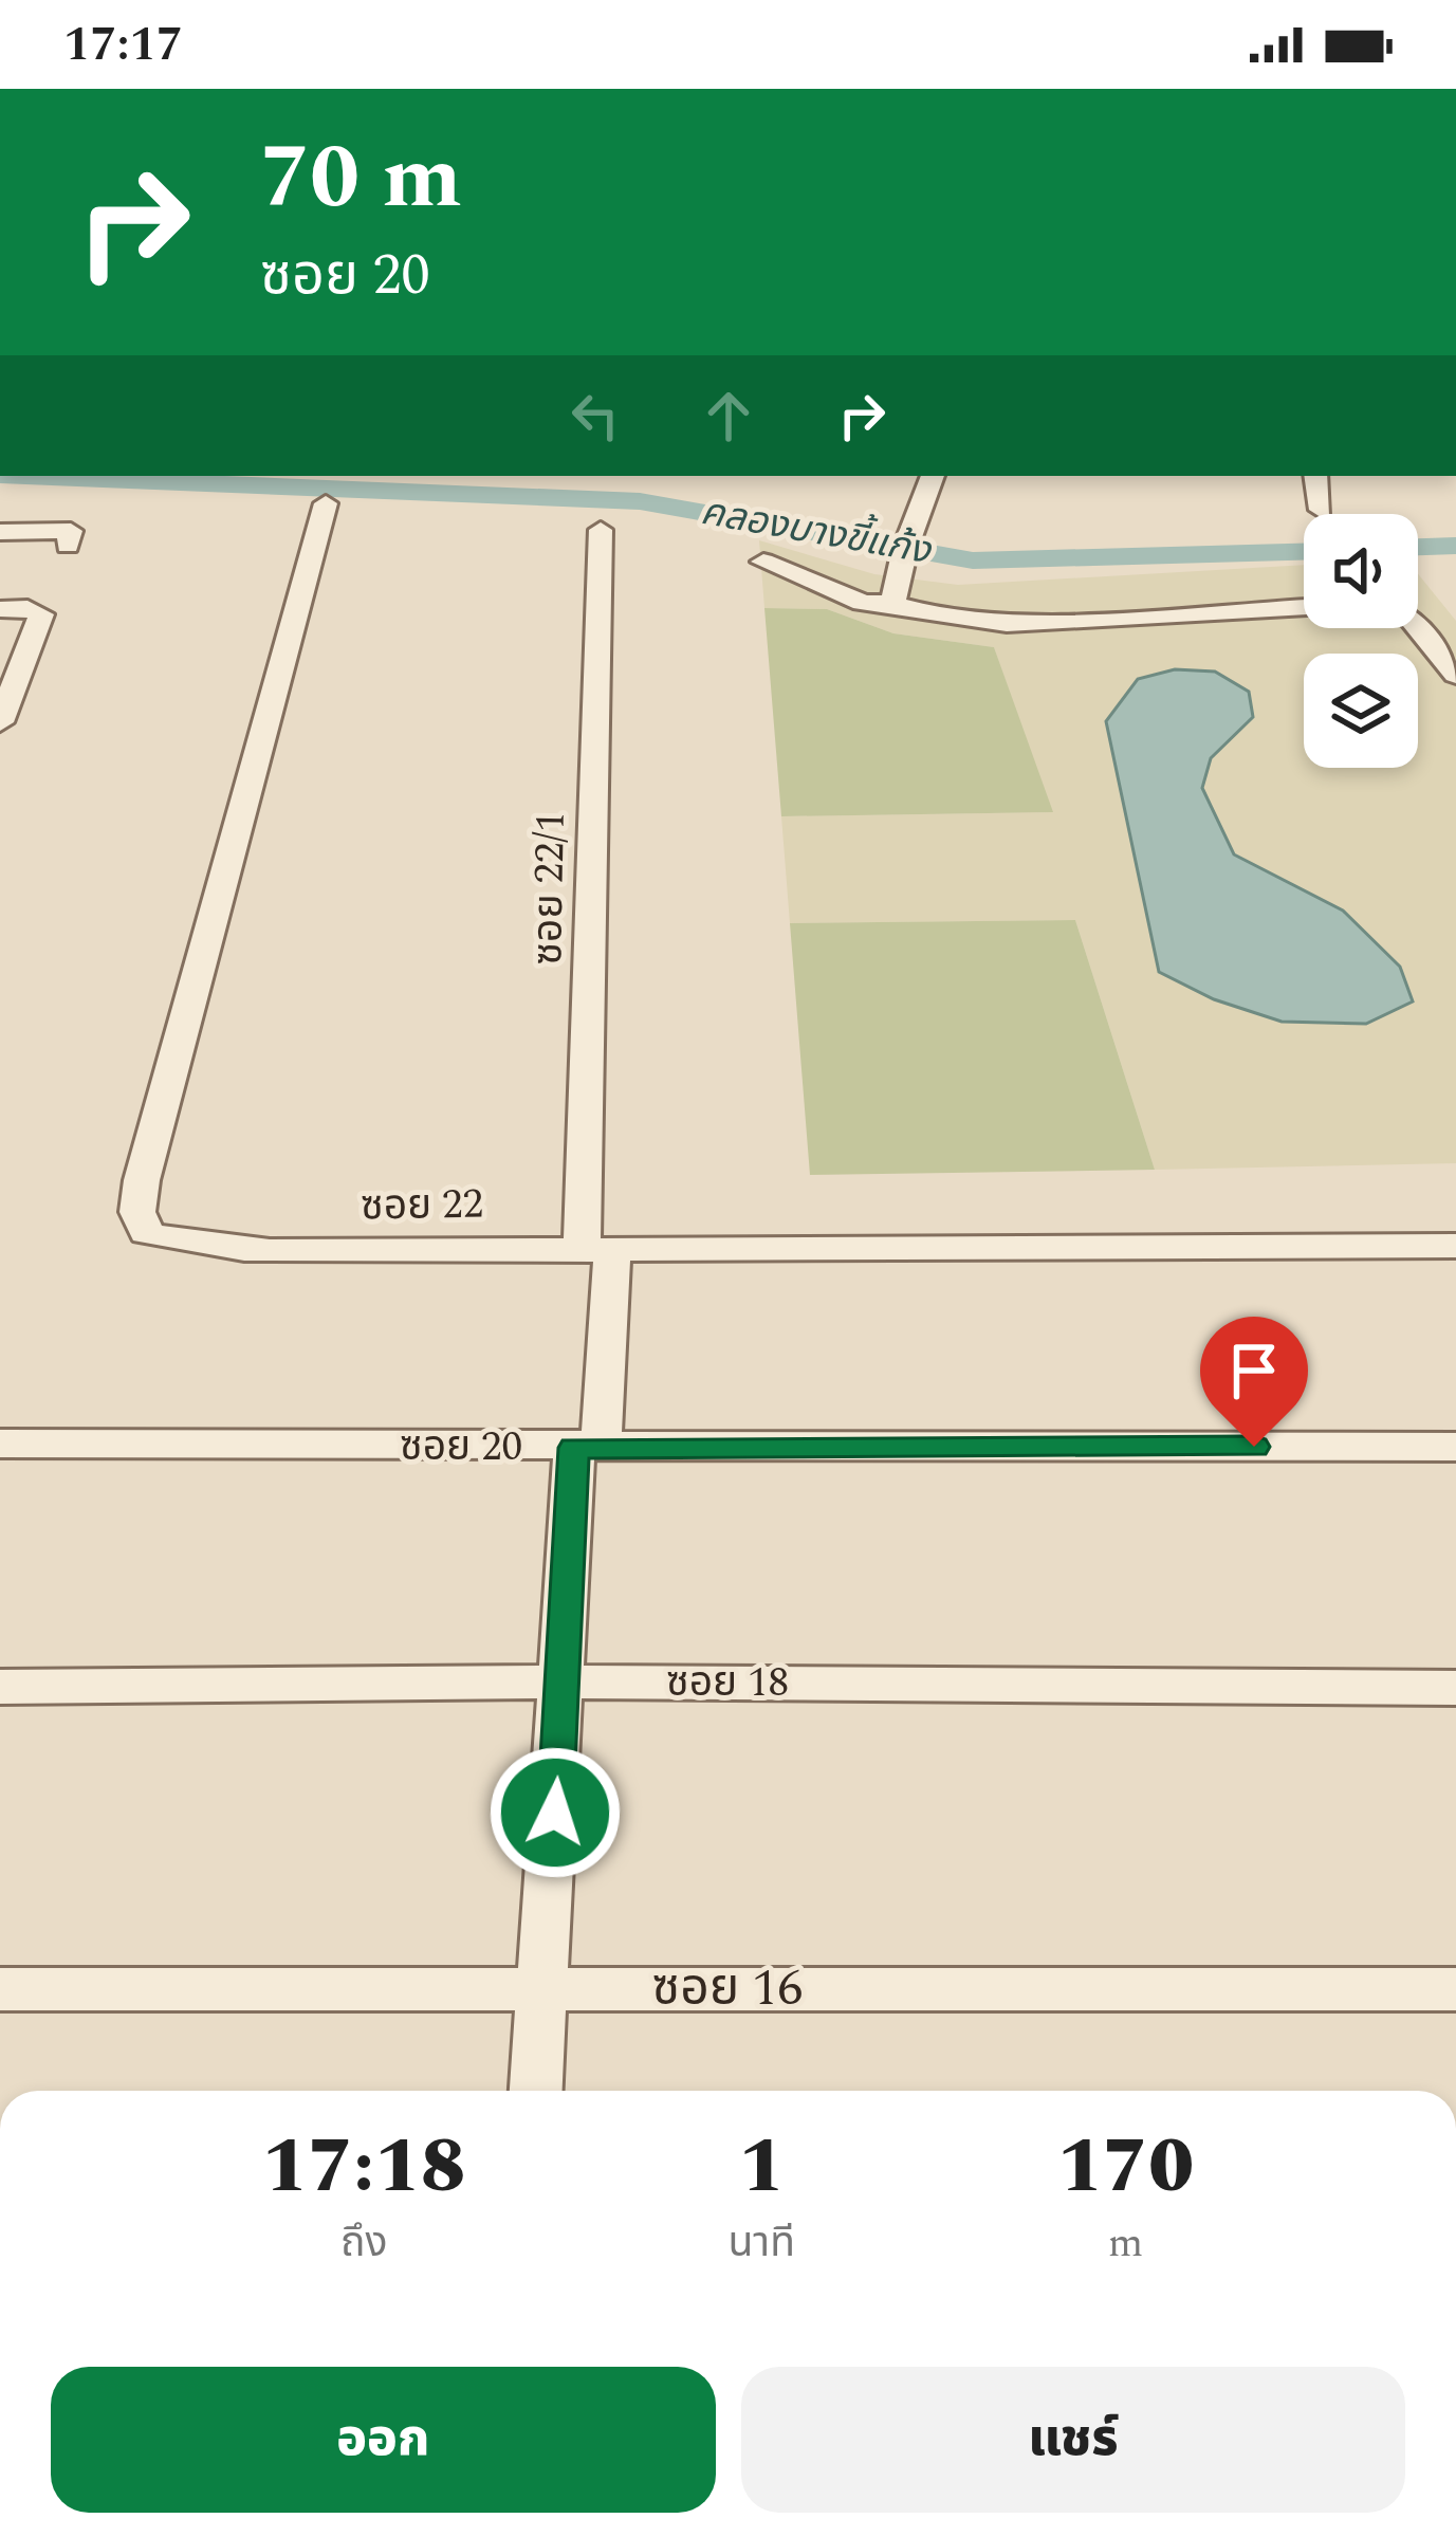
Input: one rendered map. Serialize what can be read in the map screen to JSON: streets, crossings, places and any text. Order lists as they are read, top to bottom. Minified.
{"streets":{"street":["ซอย 22/1","ซอย 22","ซอย 20","ซอย 18","ซอย 16"]},"crossings":[["ซอย 22/1","ซอย 22"],["ซอย 22/1","ซอย 20"],["ซอย 22/1","ซอย 18"],["ซอย 22/1","ซอย 16"]],"water":["คลองบางขี้แก้ง"],"page":{"status":"17:17","turn":["70 m","ซอย 20"],"eta":["17:18","ถึง","1","นาที","170","m"],"buttons":["ออก","แชร์"]}}
